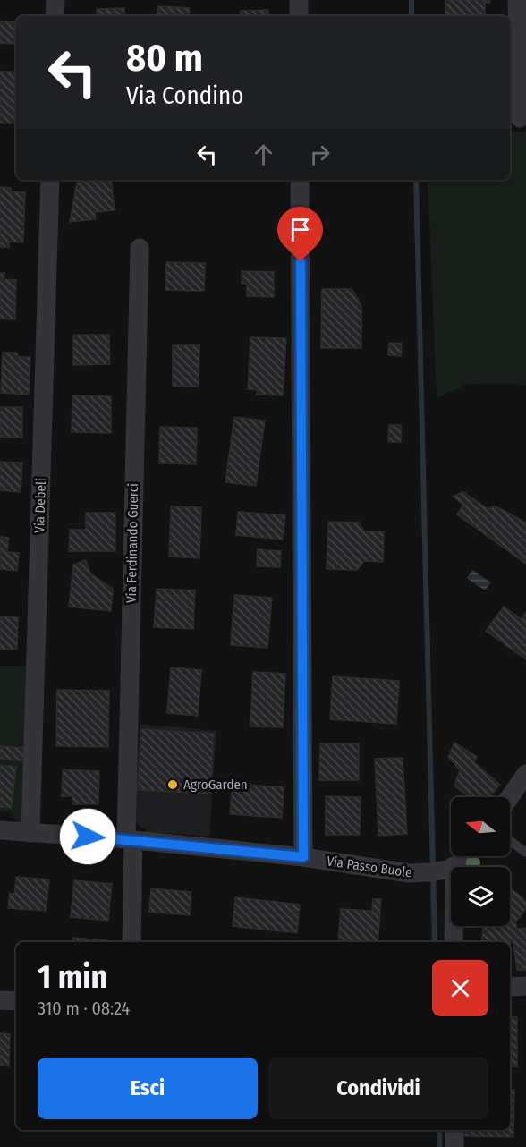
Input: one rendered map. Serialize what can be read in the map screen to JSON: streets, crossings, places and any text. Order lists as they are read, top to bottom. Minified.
{"streets":{"street":["Via Debeli","Via Ferdinando Guerci","Via Passo Buole"]},"crossings":[["Via Debeli","Via Passo Buole"],["Via Ferdinando Guerci","Via Passo Buole"]],"places":["AgroGarden"],"north":"left","page":{"turn":["80 m","Via Condino"],"heading":["1 min","310 m · 08:24"],"buttons":["Esci","Condividi"]}}
